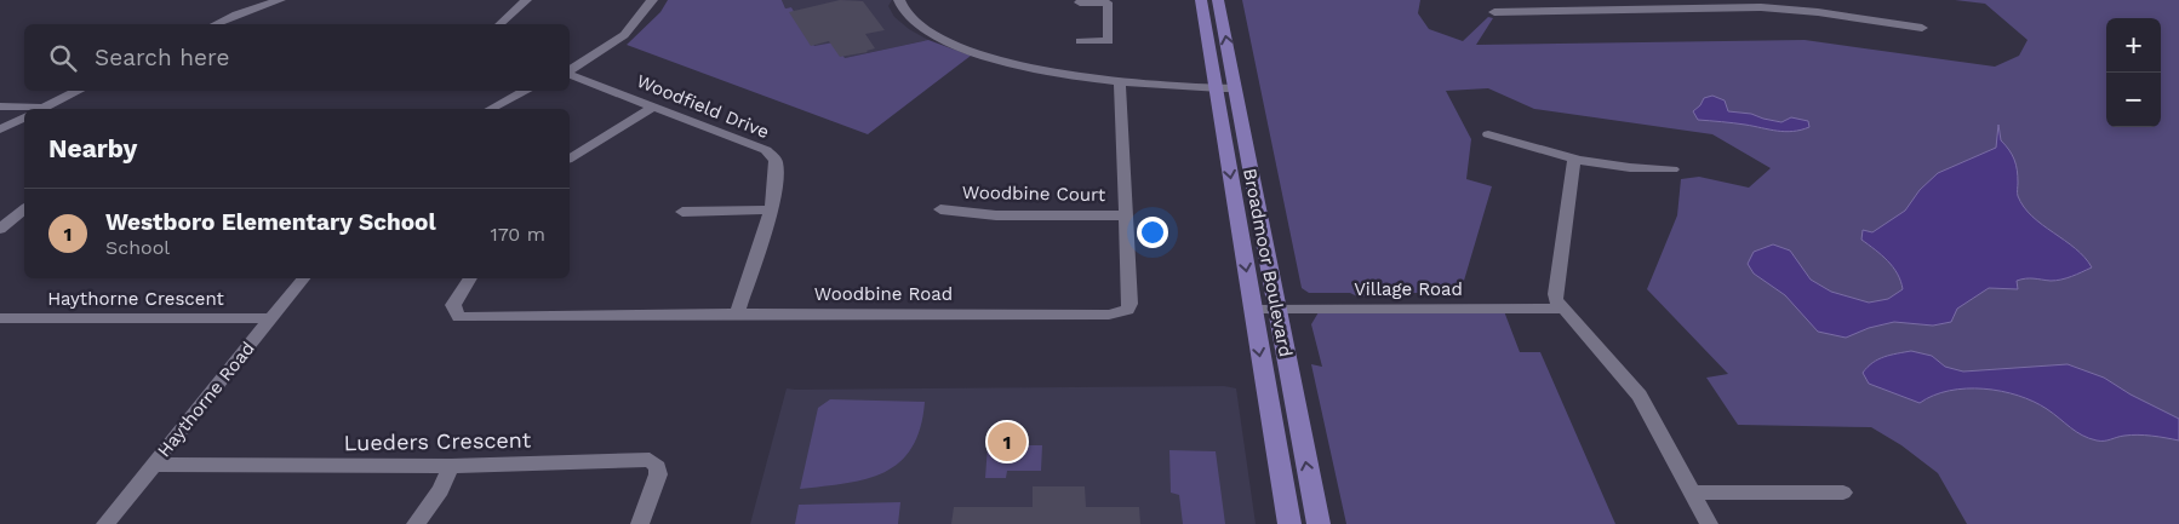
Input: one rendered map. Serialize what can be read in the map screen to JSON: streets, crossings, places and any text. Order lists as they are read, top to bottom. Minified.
{"streets":{"main road":["Broadmoor Boulevard"],"street":["Woodfield Drive","Woodbine Court","Village Road","Woodbine Road","Haythorne Crescent","Haythorne Road","Lueders Crescent"]},"crossings":[["Woodfield Drive","Woodbine Road"],["Woodbine Court","Woodbine Road"],["Broadmoor Boulevard","Village Road"],["Haythorne Crescent","Haythorne Road"],["Haythorne Road","Lueders Crescent"]],"page":{"map_buttons":["+","−"],"search":"Search here","heading":"Nearby","list":[{"mark":"1","name":"Westboro Elementary School","note":"School","value":"170 m"}],"pins":"1"}}
